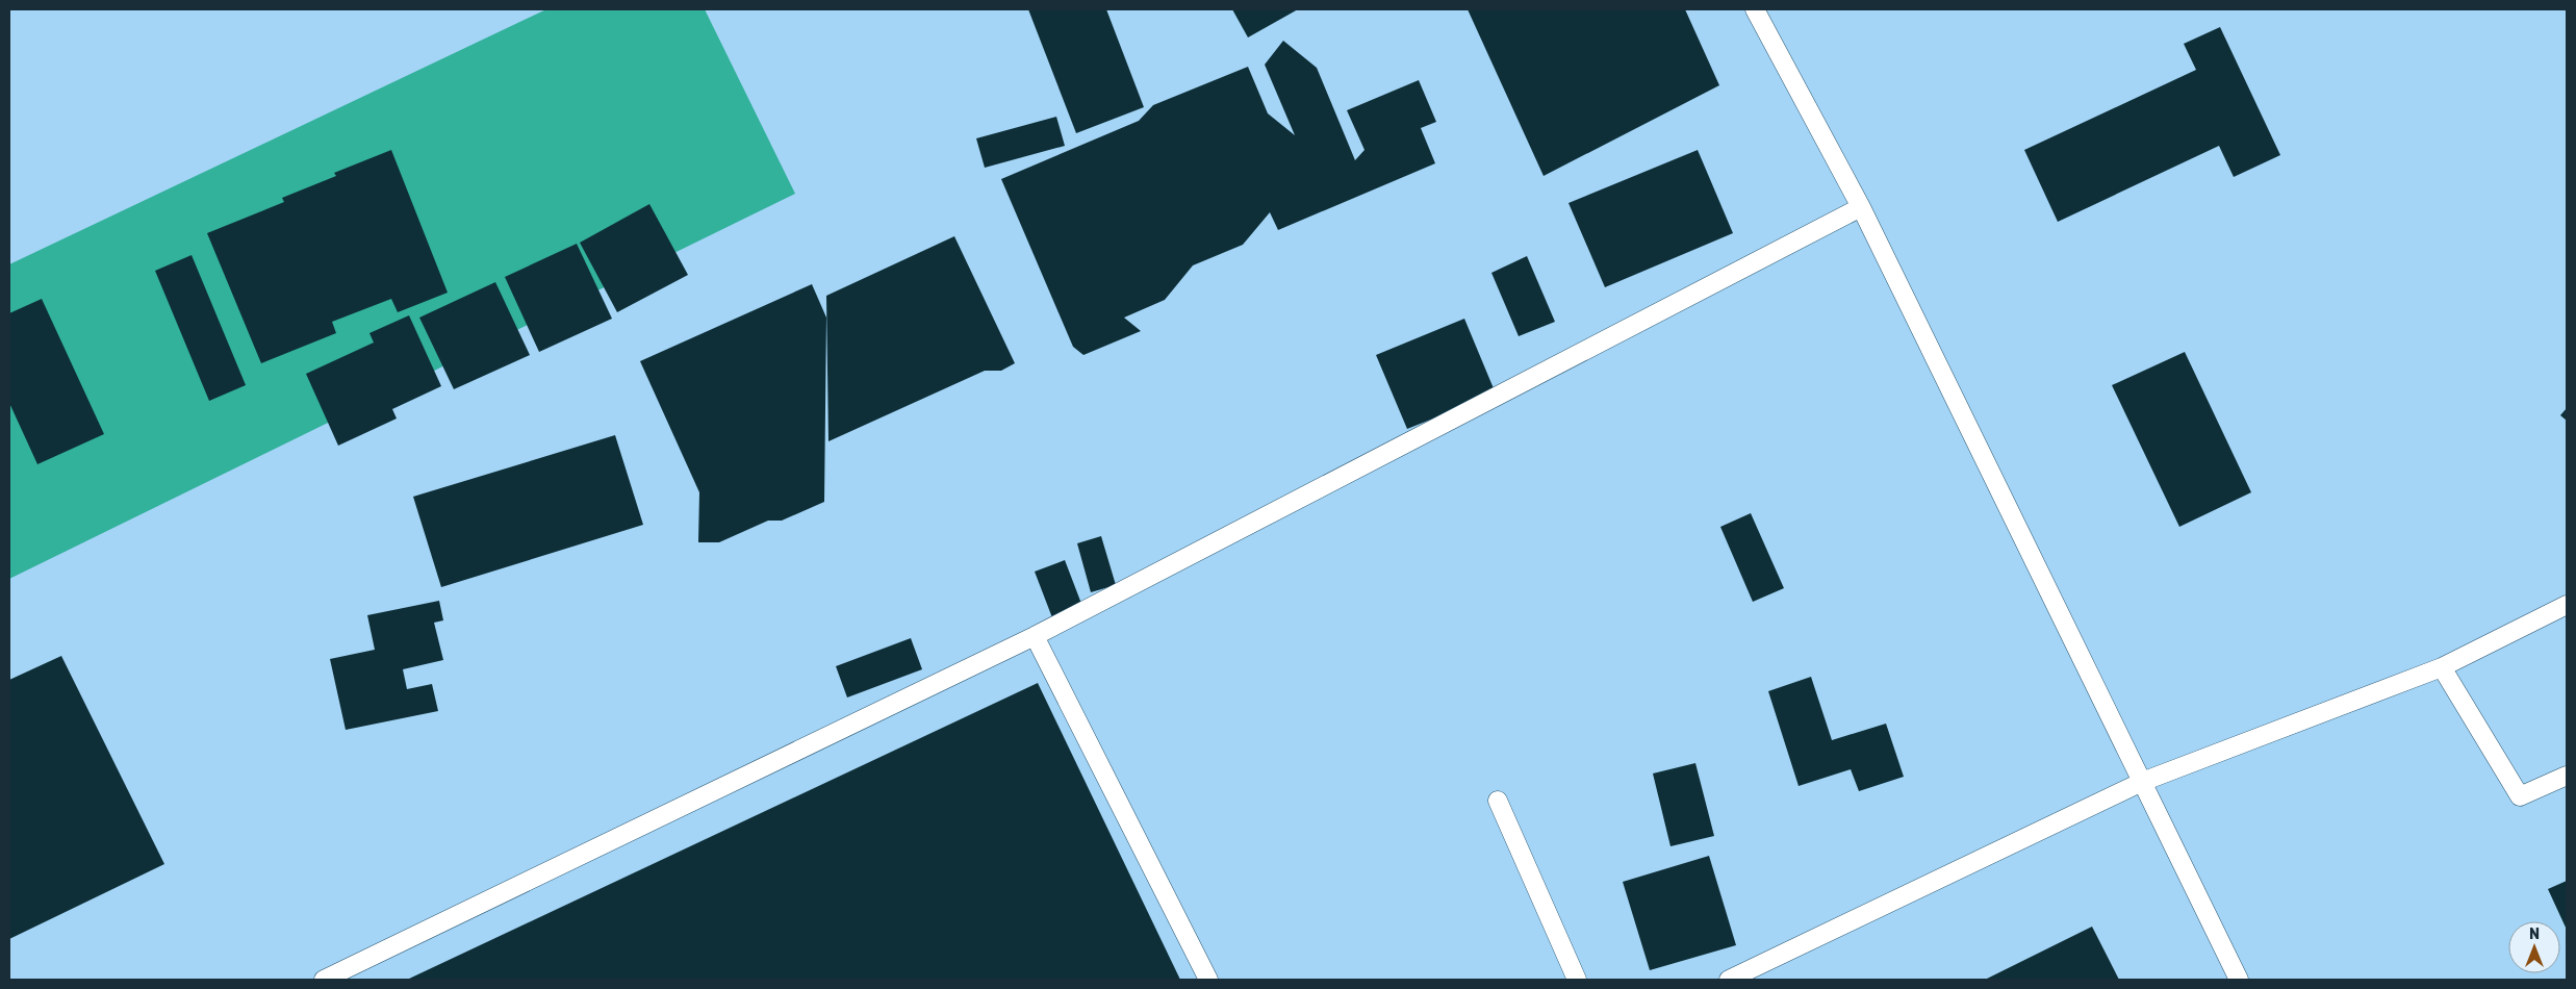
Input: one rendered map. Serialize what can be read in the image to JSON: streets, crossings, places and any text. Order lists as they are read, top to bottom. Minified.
{"north":"top"}
